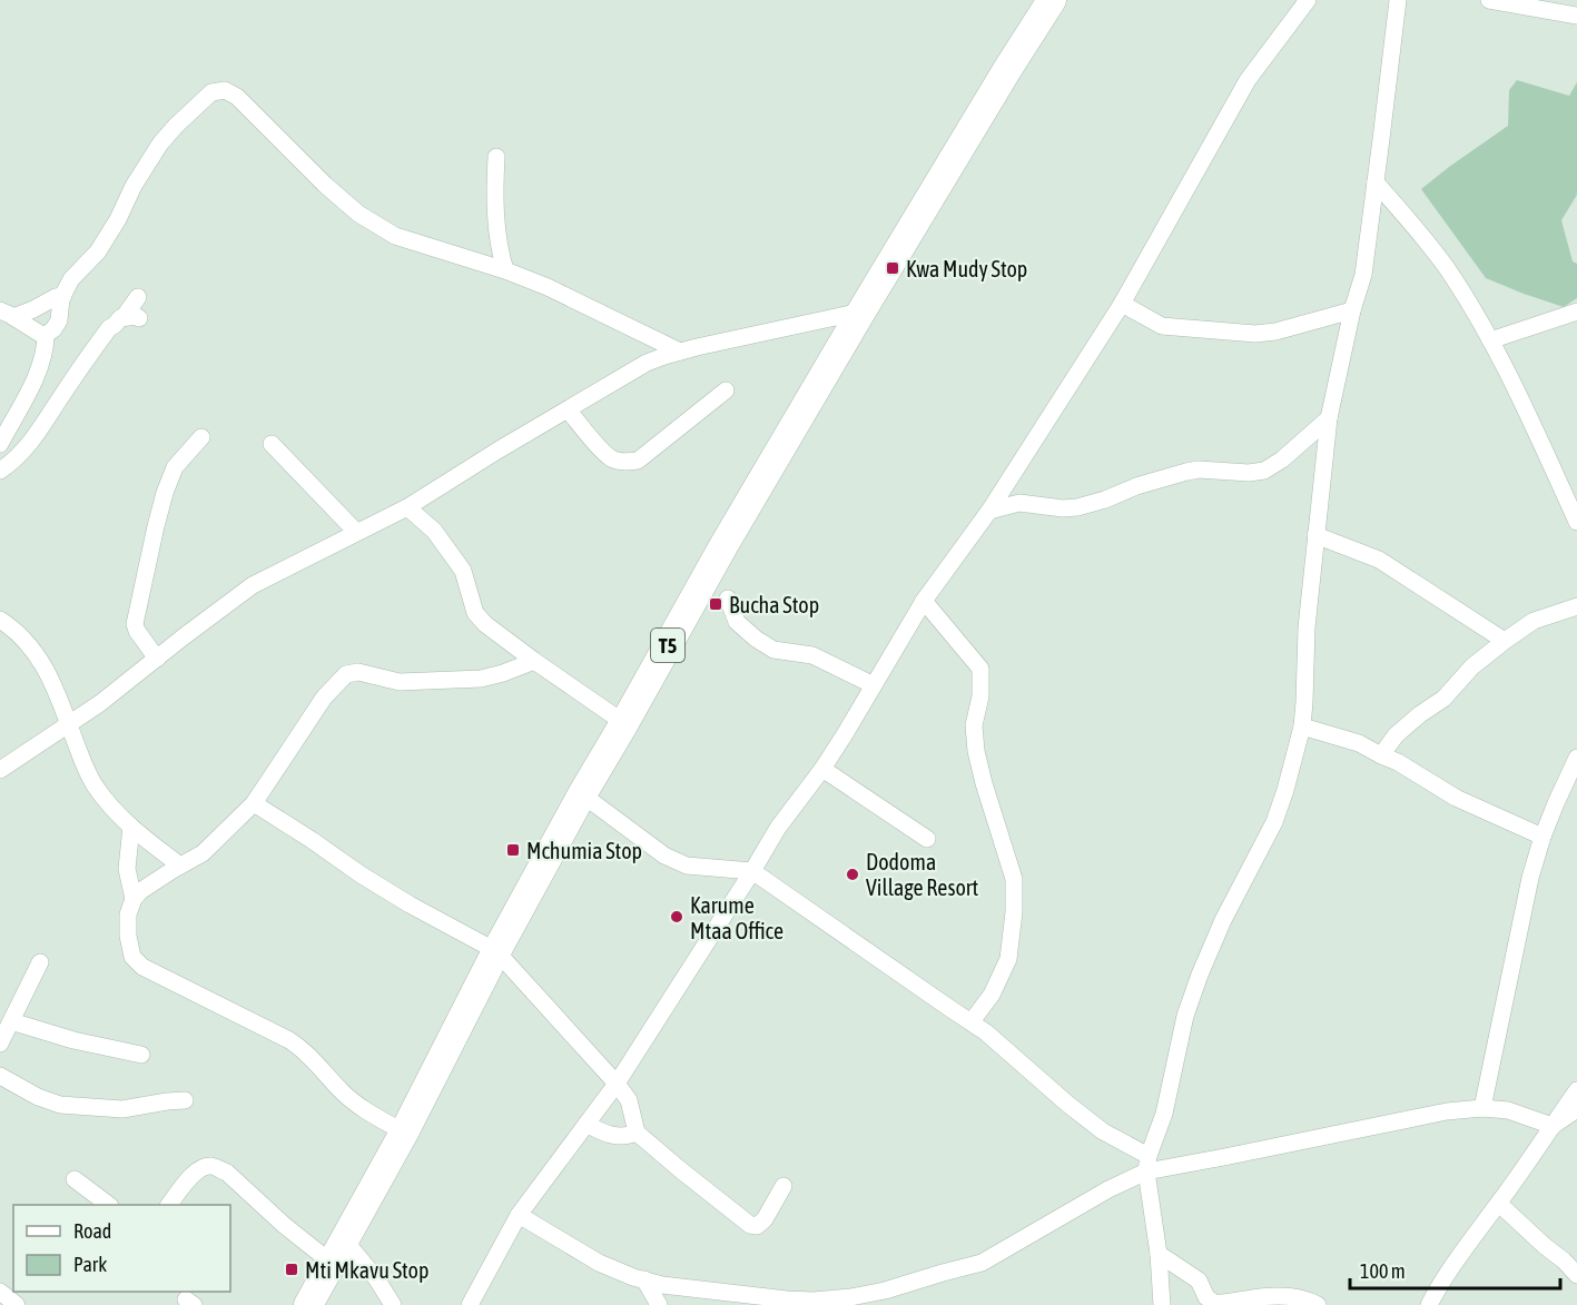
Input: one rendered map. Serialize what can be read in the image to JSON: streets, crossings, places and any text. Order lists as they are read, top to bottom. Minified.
{"streets":{"highway":["T5"]},"places":{"transit":["Kwa Mudy Stop","Bucha Stop","Mchumia Stop","Mti Mkavu Stop"],"other":["Dodoma Village Resort","Karume Mtaa Office"]},"legend":["Road","Park"],"scale_bar":"100 m"}
